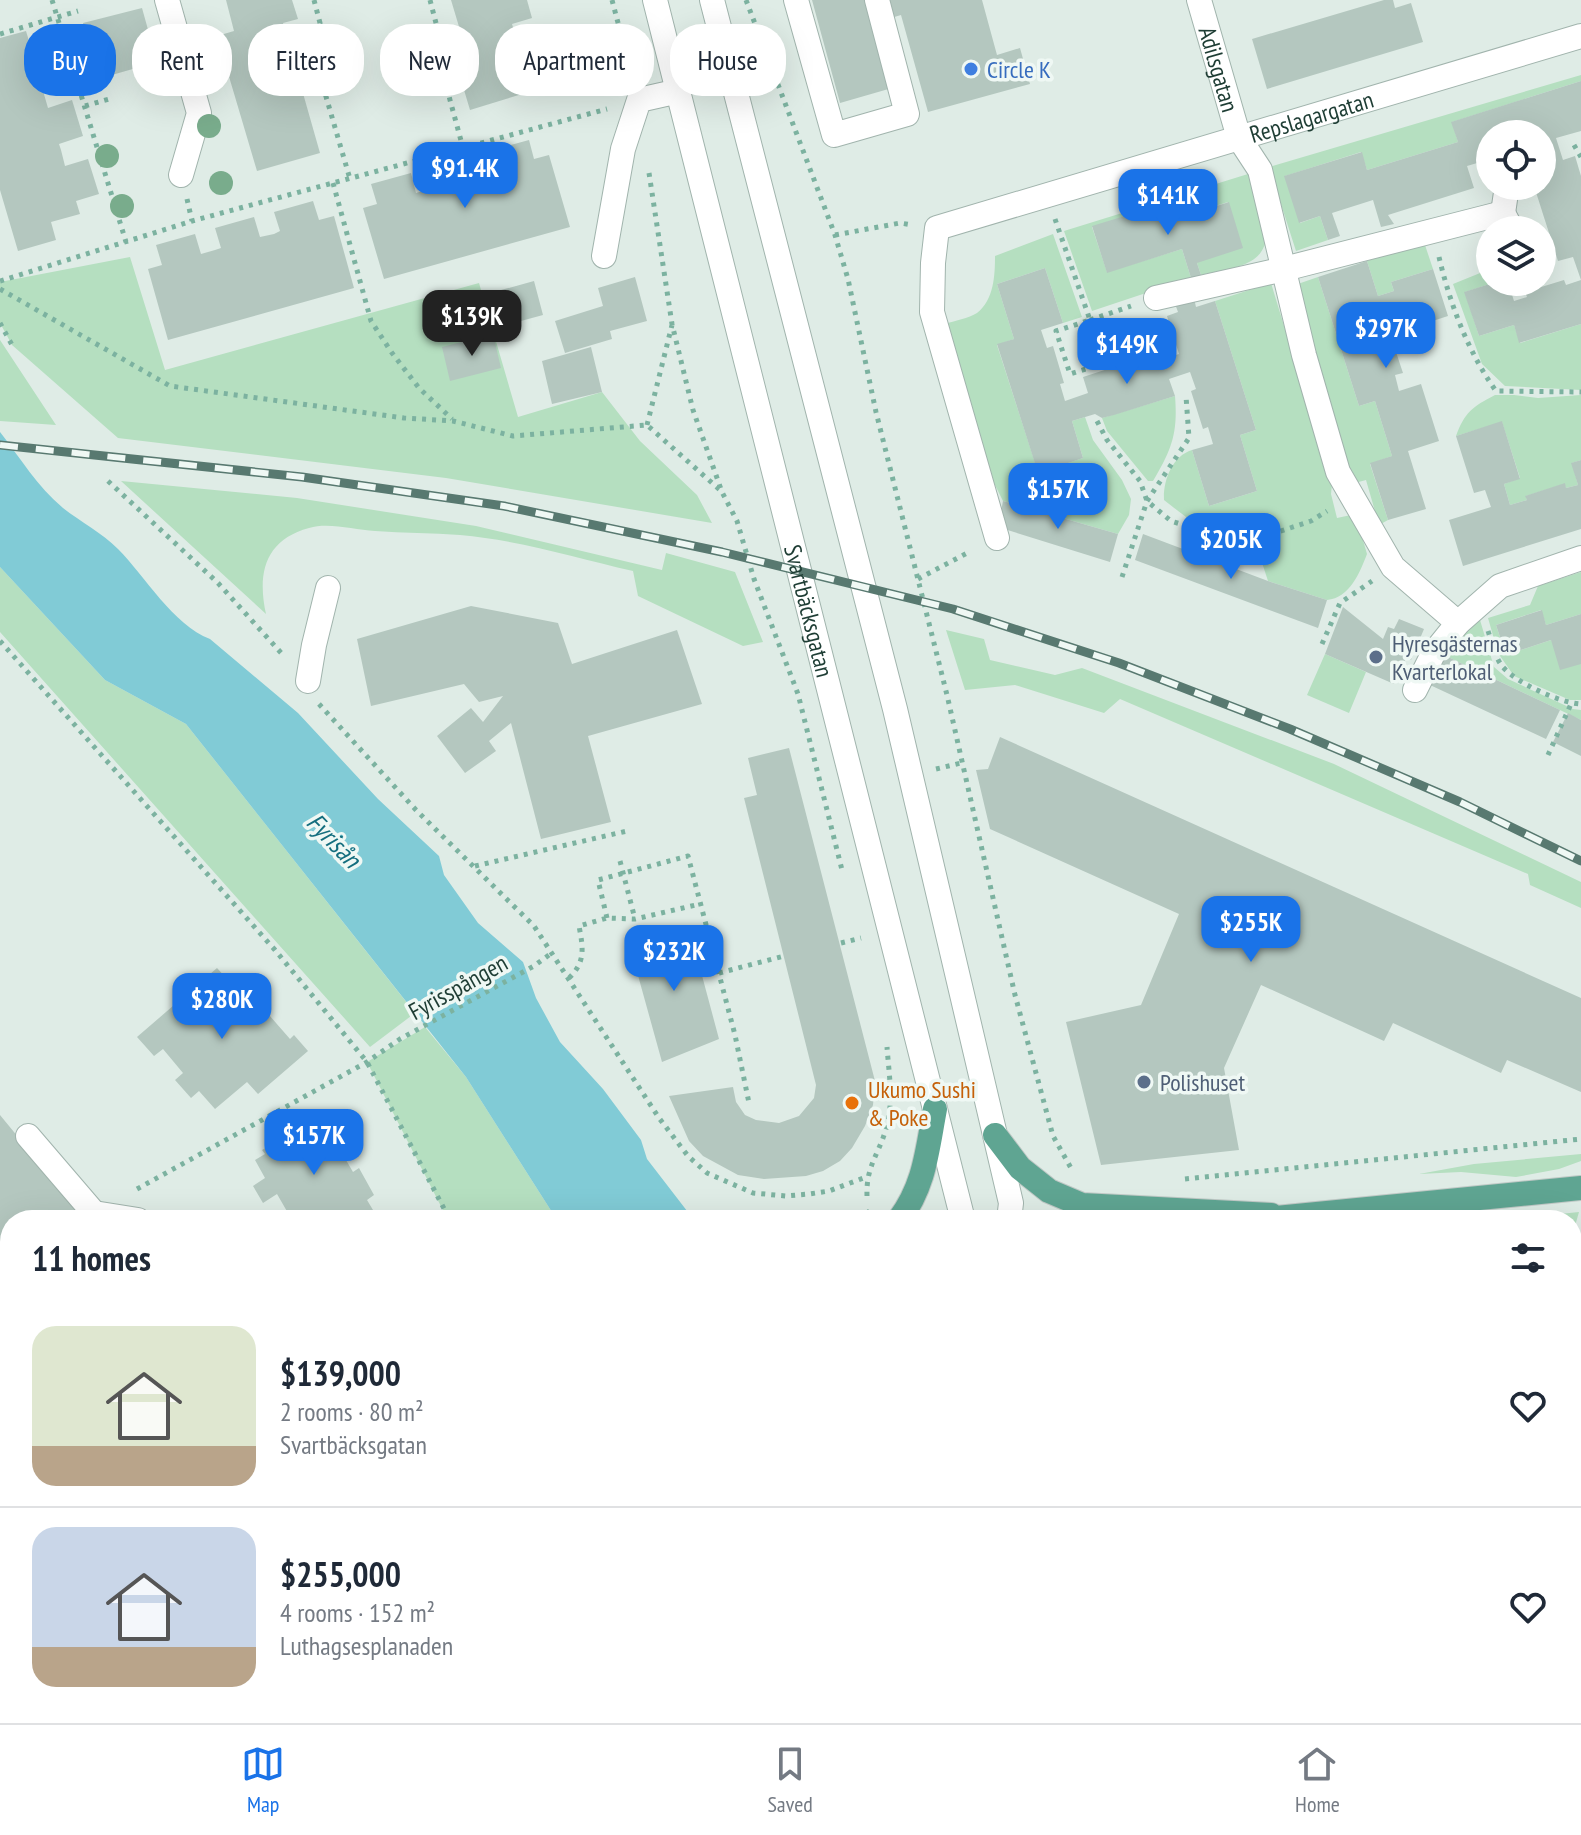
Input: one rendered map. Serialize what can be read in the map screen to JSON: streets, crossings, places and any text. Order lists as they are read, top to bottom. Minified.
{"streets":{"street":["Adilsgatan","Repslagargatan","Svartbäcksgatan"],"path":["Fyrisspången"]},"crossings":[["Adilsgatan","Repslagargatan"]],"water":["Fyrisån"],"places":["Circle K","Hyresgästernas Kvarterlokal","Polishuset","Ukumo Sushi & Poke"],"page":{"chip":["Buy","Rent","Filters","New","Apartment","House"],"price":["$91.4K","$141K","$139K","$297K","$149K","$157K","$205K","$255K","$232K","$280K","$157K"],"heading":"11 homes","list":[{"name":"$139,000","note":"2 rooms · 80 m² · Svartbäcksgatan"},{"name":"$255,000","note":"4 rooms · 152 m² · Luthagsesplanaden"}],"tabs":["Map","Saved","Home"]}}
